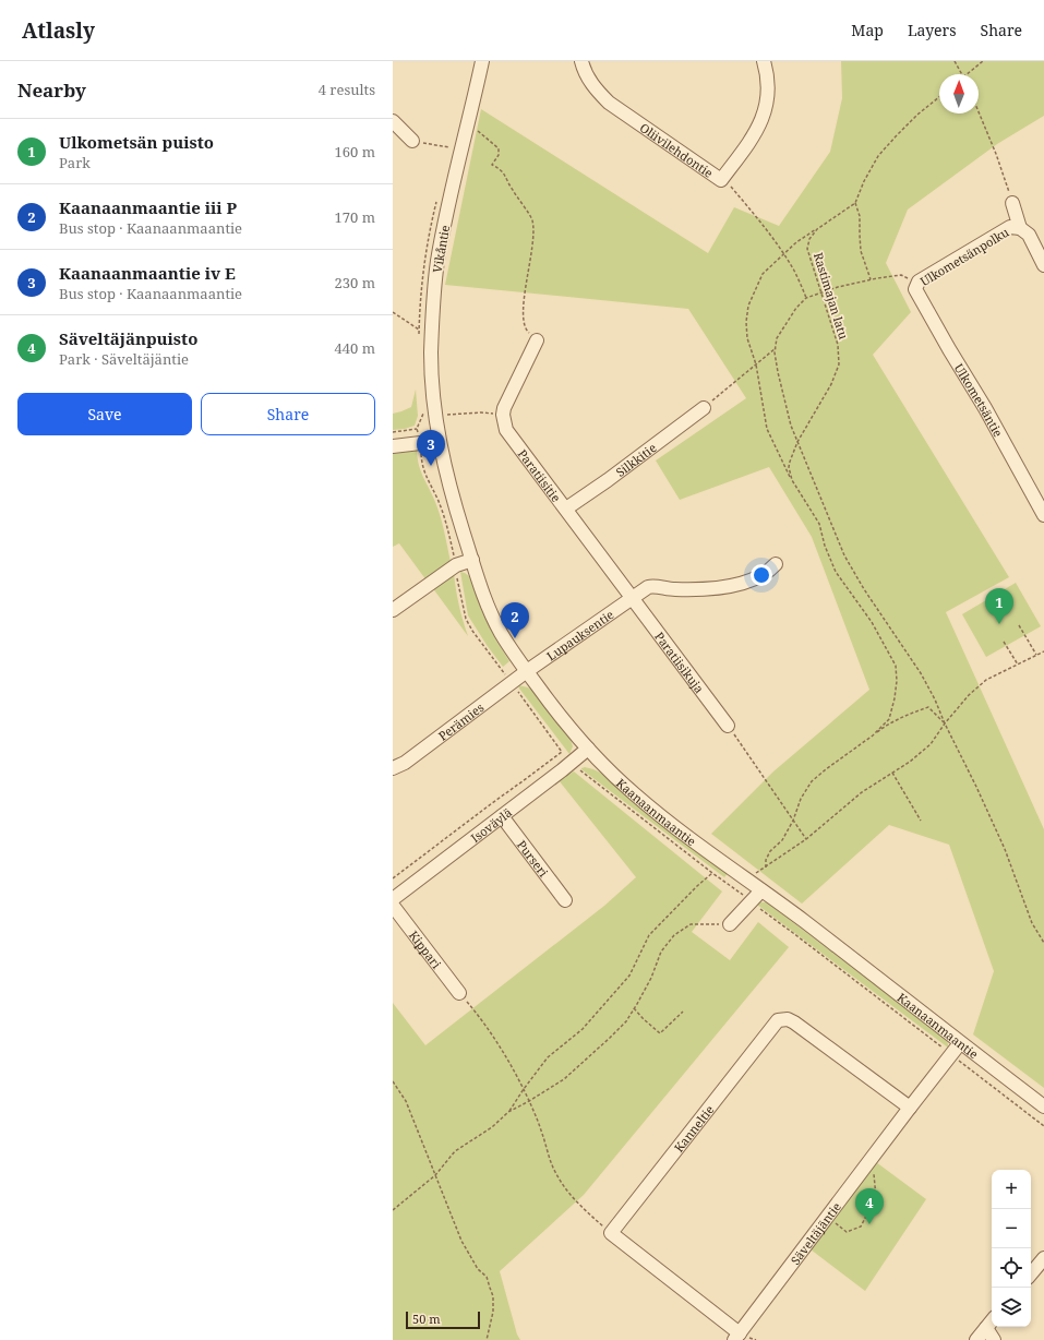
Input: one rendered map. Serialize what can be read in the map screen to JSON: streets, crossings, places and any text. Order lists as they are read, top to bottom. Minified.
{"streets":{"street":["Oliivilehdontie","Vikåntie","Ulkometsänpolku","Ulkometsäntie","Silkkitie","Paratiisitie","Lupauksentie","Paratiisikuja","Perämies","Kaanaanmaantie","Isoväylä","Purseri","Kippari","Kanneltie","Säveltäjäntie"],"path":["Rastimajan latu"]},"crossings":[["Vikåntie","Kaanaanmaantie"],["Ulkometsänpolku","Ulkometsäntie"],["Silkkitie","Paratiisitie"],["Paratiisitie","Lupauksentie"],["Paratiisitie","Paratiisikuja"],["Lupauksentie","Paratiisikuja"],["Lupauksentie","Perämies"],["Lupauksentie","Kaanaanmaantie"],["Perämies","Kaanaanmaantie"],["Kaanaanmaantie","Isoväylä"],["Kaanaanmaantie","Säveltäjäntie"],["Isoväylä","Purseri"],["Kanneltie","Säveltäjäntie"]],"scale_bar":"50 m","north":"top","page":{"header":"Atlasly","nav":["Map","Layers","Share"],"heading":["Nearby","4 results"],"list":[{"mark":"1","name":"Ulkometsän puisto","note":"Park","value":"160 m"},{"mark":"2","name":"Kaanaanmaantie iii P","note":"Bus stop · Kaanaanmaantie","value":"170 m"},{"mark":"3","name":"Kaanaanmaantie iv E","note":"Bus stop · Kaanaanmaantie","value":"230 m"},{"mark":"4","name":"Säveltäjänpuisto","note":"Park · Säveltäjäntie","value":"440 m"}],"buttons":["Save","Share"],"pins":["3","1","2","4"],"map_buttons":["+","−"],"scale":"50 m"}}
